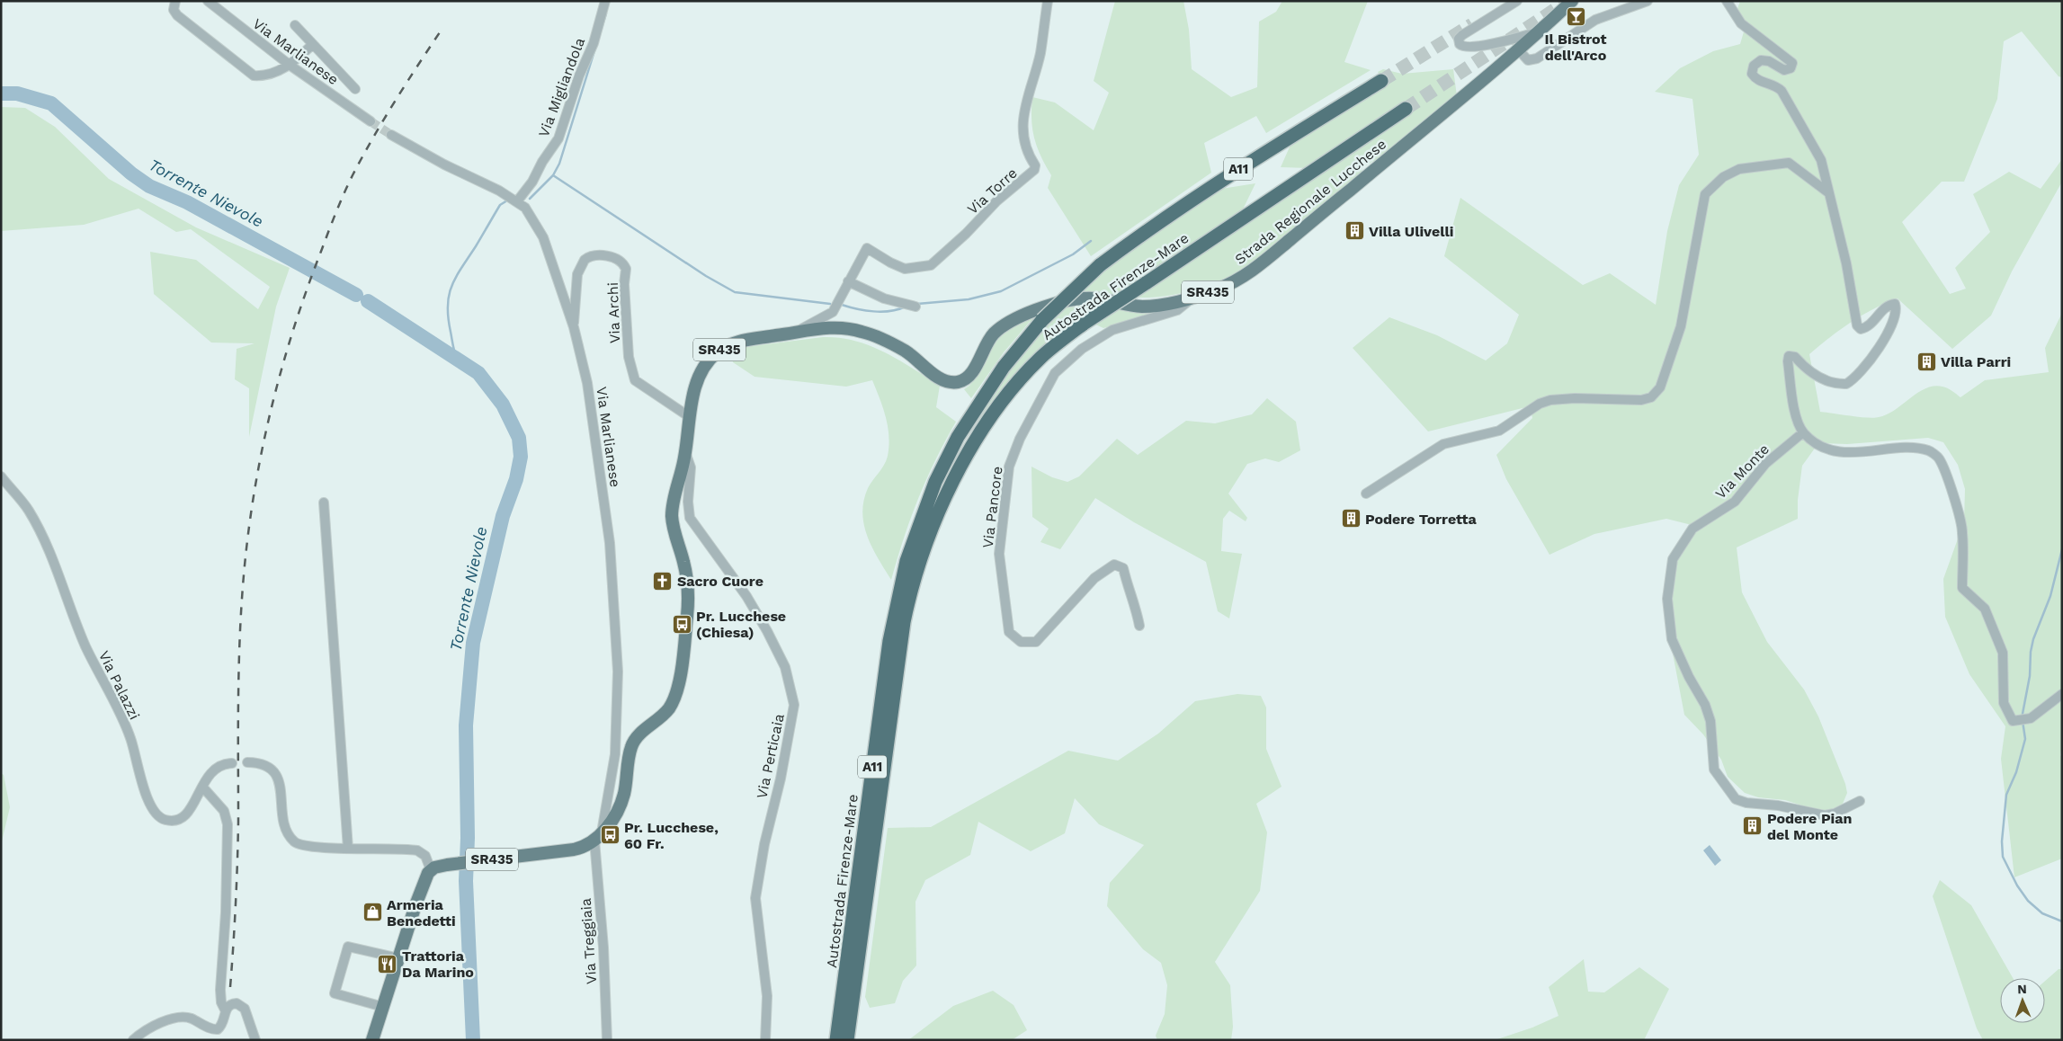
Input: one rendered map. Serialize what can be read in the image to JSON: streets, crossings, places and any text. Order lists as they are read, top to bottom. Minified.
{"streets":{"highway":["A11","Autostrada Firenze-Mare"],"main road":["Strada Regionale Lucchese","SR435"],"street":["Via Marlianese","Via Migliandola","Via Torre","Via Archi","Via Monte","Via Pancore","Via Palazzi","Via Perticaia","Via Treggiaia"]},"crossings":[["Via Marlianese","Via Migliandola"],["Via Marlianese","Strada Regionale Lucchese"],["Via Marlianese","SR435"],["Via Marlianese","Via Archi"],["Via Marlianese","Via Treggiaia"],["Strada Regionale Lucchese","SR435"],["Strada Regionale Lucchese","Via Archi"],["Strada Regionale Lucchese","Via Pancore"],["Strada Regionale Lucchese","Via Perticaia"],["Strada Regionale Lucchese","Via Treggiaia"],["SR435","Via Treggiaia"]],"water":["Torrente Nievole"],"places":{"bar":["Il Bistrot dell'Arco"],"building":["Villa Ulivelli","Villa Parri","Podere Torretta","Podere Pian del Monte"],"church":["Sacro Cuore"],"bus stop":["Pr. Lucchese (Chiesa)","Pr. Lucchese, 60 Fr."],"shop":["Armeria Benedetti"],"restaurant":["Trattoria Da Marino"]},"north":"top"}
